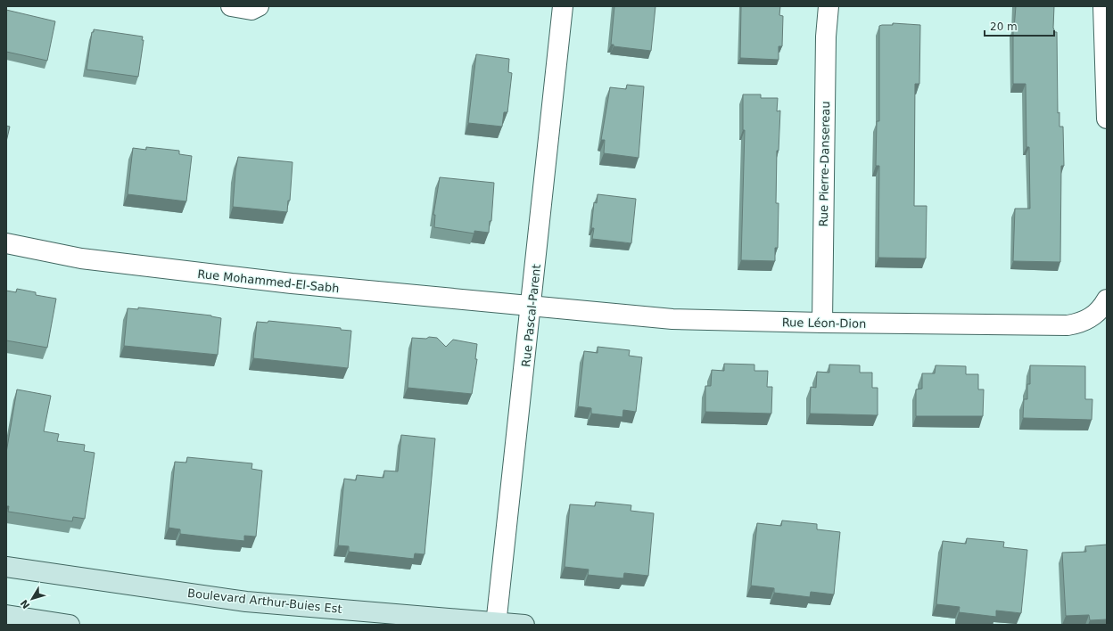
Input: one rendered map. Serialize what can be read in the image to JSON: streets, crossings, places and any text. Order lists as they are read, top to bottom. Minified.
{"streets":{"street":["Rue Pierre-Dansereau","Rue Mohammed-El-Sabh","Rue Pascal-Parent","Rue Léon-Dion","Boulevard Arthur-Buies Est"]},"crossings":[["Rue Pierre-Dansereau","Rue Léon-Dion"],["Rue Mohammed-El-Sabh","Rue Pascal-Parent"],["Rue Mohammed-El-Sabh","Rue Léon-Dion"],["Rue Pascal-Parent","Rue Léon-Dion"],["Rue Pascal-Parent","Boulevard Arthur-Buies Est"]],"scale_bar":"20 m","north":"bottom left"}
